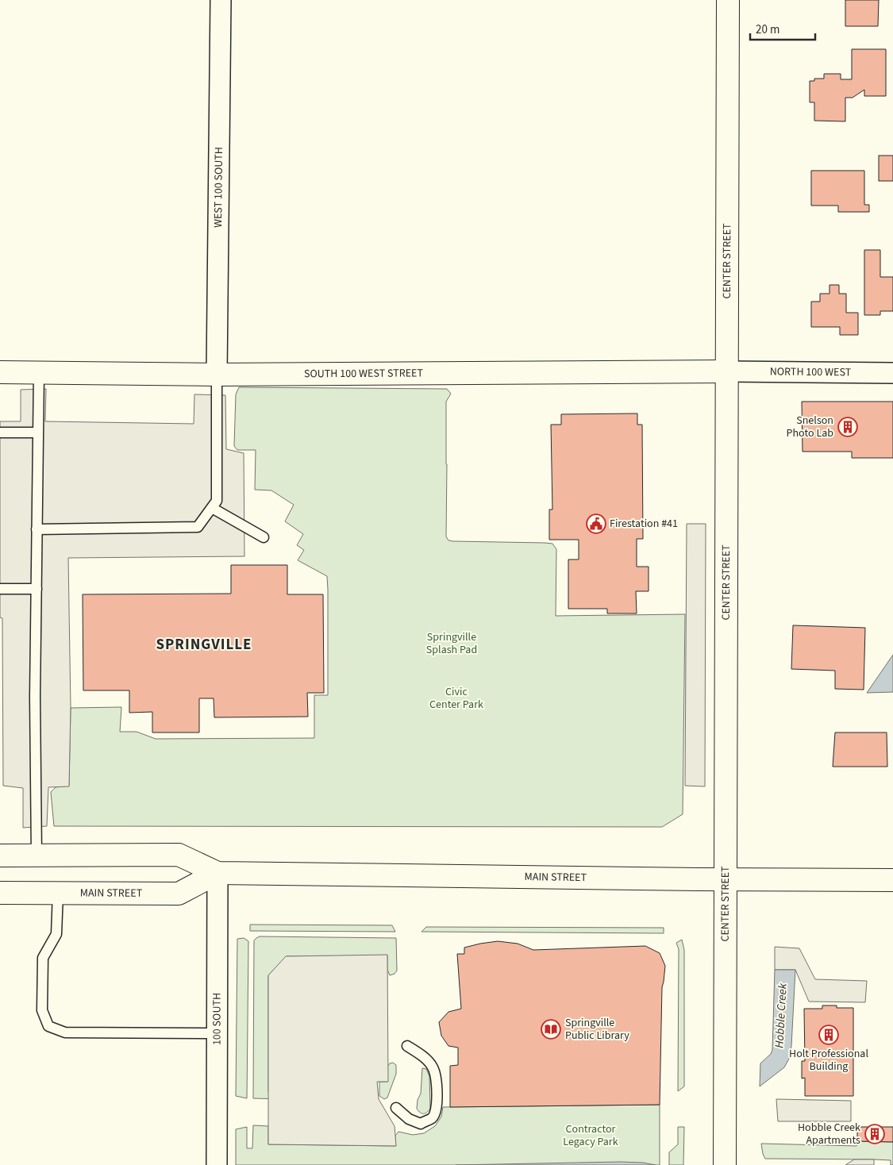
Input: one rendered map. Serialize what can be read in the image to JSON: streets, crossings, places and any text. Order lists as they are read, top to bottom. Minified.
{"streets":{"street":["WEST 100 SOUTH","CENTER STREET","NORTH 100 WEST","SOUTH 100 WEST STREET","MAIN STREET","100 SOUTH"]},"crossings":[["WEST 100 SOUTH","SOUTH 100 WEST STREET"],["CENTER STREET","NORTH 100 WEST"],["CENTER STREET","SOUTH 100 WEST STREET"],["CENTER STREET","MAIN STREET"],["NORTH 100 WEST","SOUTH 100 WEST STREET"],["MAIN STREET","100 SOUTH"]],"districts":["SPRINGVILLE"],"water":["Hobble Creek"],"parks":["Springville Splash Pad","Civic Center Park","Contractor Legacy Park"],"places":{"building":["Snelson Photo Lab","Holt Professional Building","Hobble Creek Apartments"],"public building":["Firestation #41"],"library":["Springville Public Library"]},"scale_bar":"20 m"}
